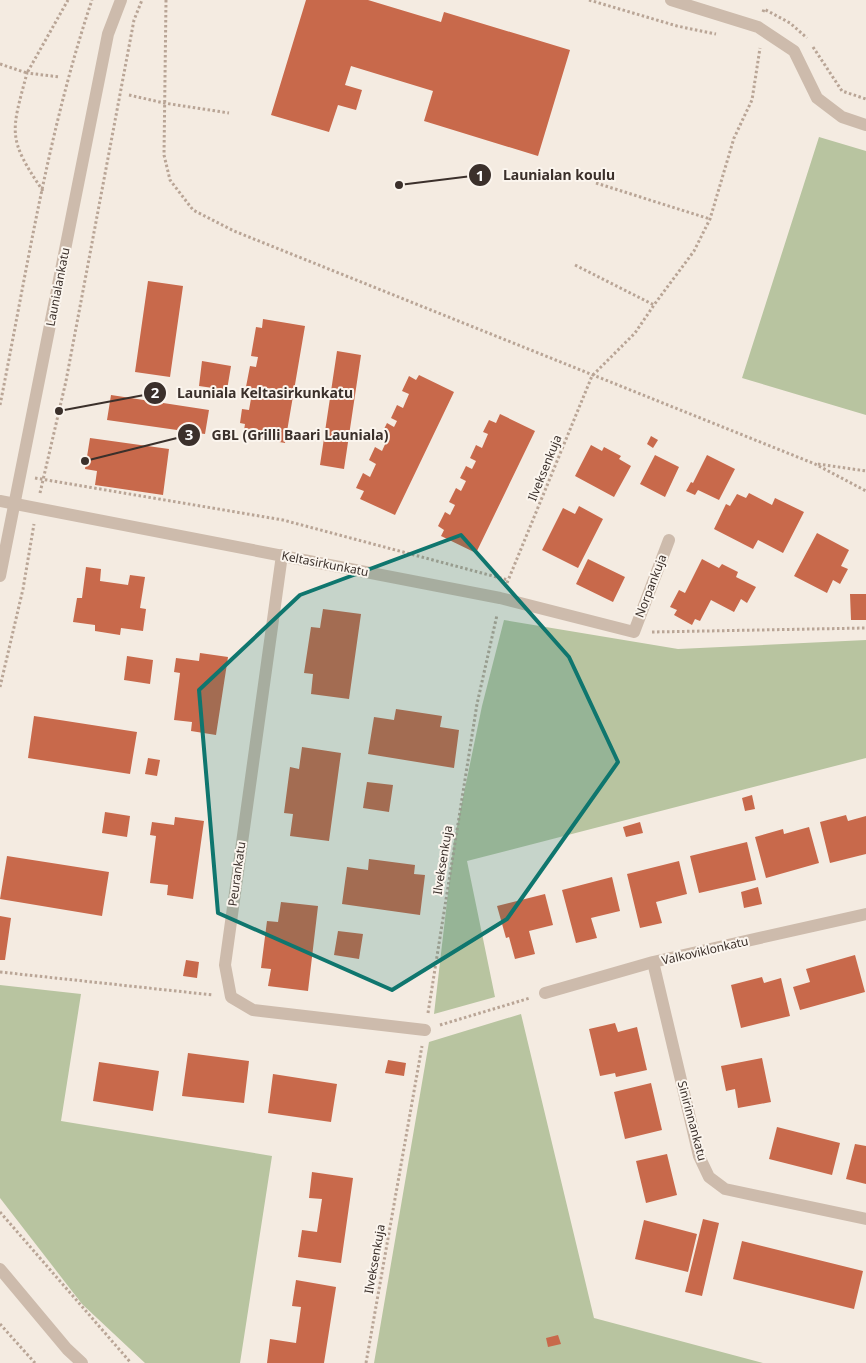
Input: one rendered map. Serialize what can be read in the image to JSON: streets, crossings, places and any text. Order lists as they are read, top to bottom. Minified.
{"streets":{"street":["Launialankatu","Keltasirkunkatu","Norpankuja","Peurankatu","Valkoviklonkatu","Sinirinnankatu"],"path":["Ilveksenkuja"]},"crossings":[["Launialankatu","Keltasirkunkatu"],["Ilveksenkuja","Keltasirkunkatu"],["Keltasirkunkatu","Norpankuja"],["Keltasirkunkatu","Peurankatu"],["Valkoviklonkatu","Sinirinnankatu"]],"places":["Launialan koulu","Launiala Keltasirkunkatu","GBL (Grilli Baari Launiala)"]}
